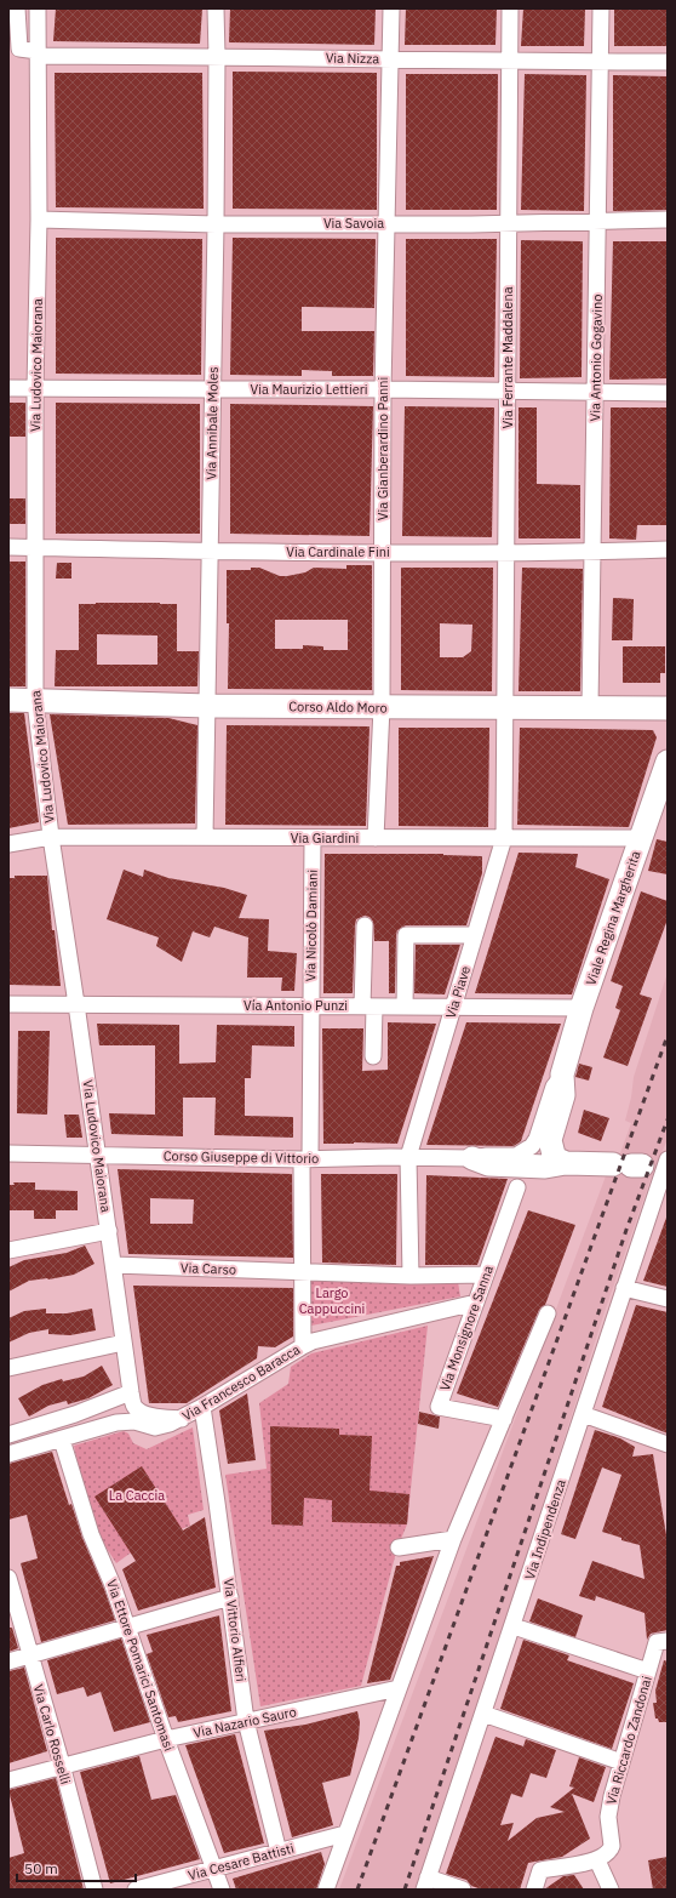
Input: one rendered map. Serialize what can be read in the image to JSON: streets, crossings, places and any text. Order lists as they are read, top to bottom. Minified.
{"streets":{"street":["Via Nizza","Via Savoia","Via Ferrante Maddalena","Via Antonio Gogavino","Via Ludovico Maiorana","Via Maurizio Lettieri","Via Annibale Moles","Via Gianberardino Panni","Via Cardinale Fini","Corso Aldo Moro","Via Giardini","Viale Regina Margherita","Via Nicolò Damiani","Via Piave","Vía Antonio Punzi","Corso Giuseppe di Vittorio","Via Carso","Via Monsignore Sanna","Via Francesco Baracca","Via Indipendenza","Via Vittorio Alfieri","Via Ettore Pomarici Santomasi","Via Nazario Sauro","Via Carlo Rosselli","Via Riccardo Zandonai","Via Cesare Battisti"]},"crossings":[["Via Nizza","Via Ferrante Maddalena"],["Via Nizza","Via Antonio Gogavino"],["Via Nizza","Via Ludovico Maiorana"],["Via Nizza","Via Annibale Moles"],["Via Nizza","Via Gianberardino Panni"],["Via Savoia","Via Ferrante Maddalena"],["Via Savoia","Via Antonio Gogavino"],["Via Savoia","Via Ludovico Maiorana"],["Via Savoia","Via Annibale Moles"],["Via Savoia","Via Gianberardino Panni"],["Via Ferrante Maddalena","Via Maurizio Lettieri"],["Via Ferrante Maddalena","Via Cardinale Fini"],["Via Ferrante Maddalena","Corso Aldo Moro"],["Via Ferrante Maddalena","Via Piave"],["Via Antonio Gogavino","Via Maurizio Lettieri"],["Via Antonio Gogavino","Via Cardinale Fini"],["Via Antonio Gogavino","Corso Aldo Moro"],["Via Ludovico Maiorana","Via Maurizio Lettieri"],["Via Ludovico Maiorana","Via Cardinale Fini"],["Via Ludovico Maiorana","Corso Aldo Moro"],["Via Ludovico Maiorana","Via Giardini"],["Via Ludovico Maiorana","Vía Antonio Punzi"],["Via Ludovico Maiorana","Corso Giuseppe di Vittorio"],["Via Ludovico Maiorana","Via Carso"],["Via Ludovico Maiorana","Via Francesco Baracca"],["Via Maurizio Lettieri","Via Annibale Moles"],["Via Maurizio Lettieri","Via Gianberardino Panni"],["Via Annibale Moles","Via Cardinale Fini"],["Via Annibale Moles","Corso Aldo Moro"],["Via Annibale Moles","Via Giardini"],["Via Gianberardino Panni","Via Cardinale Fini"],["Via Gianberardino Panni","Corso Aldo Moro"],["Via Gianberardino Panni","Via Giardini"],["Corso Aldo Moro","Via Piave"],["Via Giardini","Viale Regina Margherita"],["Via Giardini","Via Nicolò Damiani"],["Via Giardini","Via Piave"],["Viale Regina Margherita","Vía Antonio Punzi"],["Viale Regina Margherita","Corso Giuseppe di Vittorio"],["Via Nicolò Damiani","Vía Antonio Punzi"],["Via Nicolò Damiani","Corso Giuseppe di Vittorio"],["Via Nicolò Damiani","Via Carso"],["Via Nicolò Damiani","Via Francesco Baracca"],["Via Piave","Vía Antonio Punzi"],["Via Piave","Corso Giuseppe di Vittorio"],["Via Monsignore Sanna","Via Francesco Baracca"],["Via Francesco Baracca","Via Vittorio Alfieri"],["Via Francesco Baracca","Via Ettore Pomarici Santomasi"],["Via Vittorio Alfieri","Via Nazario Sauro"],["Via Vittorio Alfieri","Via Cesare Battisti"],["Via Ettore Pomarici Santomasi","Via Nazario Sauro"],["Via Ettore Pomarici Santomasi","Via Cesare Battisti"],["Via Nazario Sauro","Via Carlo Rosselli"]],"parks":["Largo Cappuccini","La Caccia"],"scale_bar":"50 m"}
